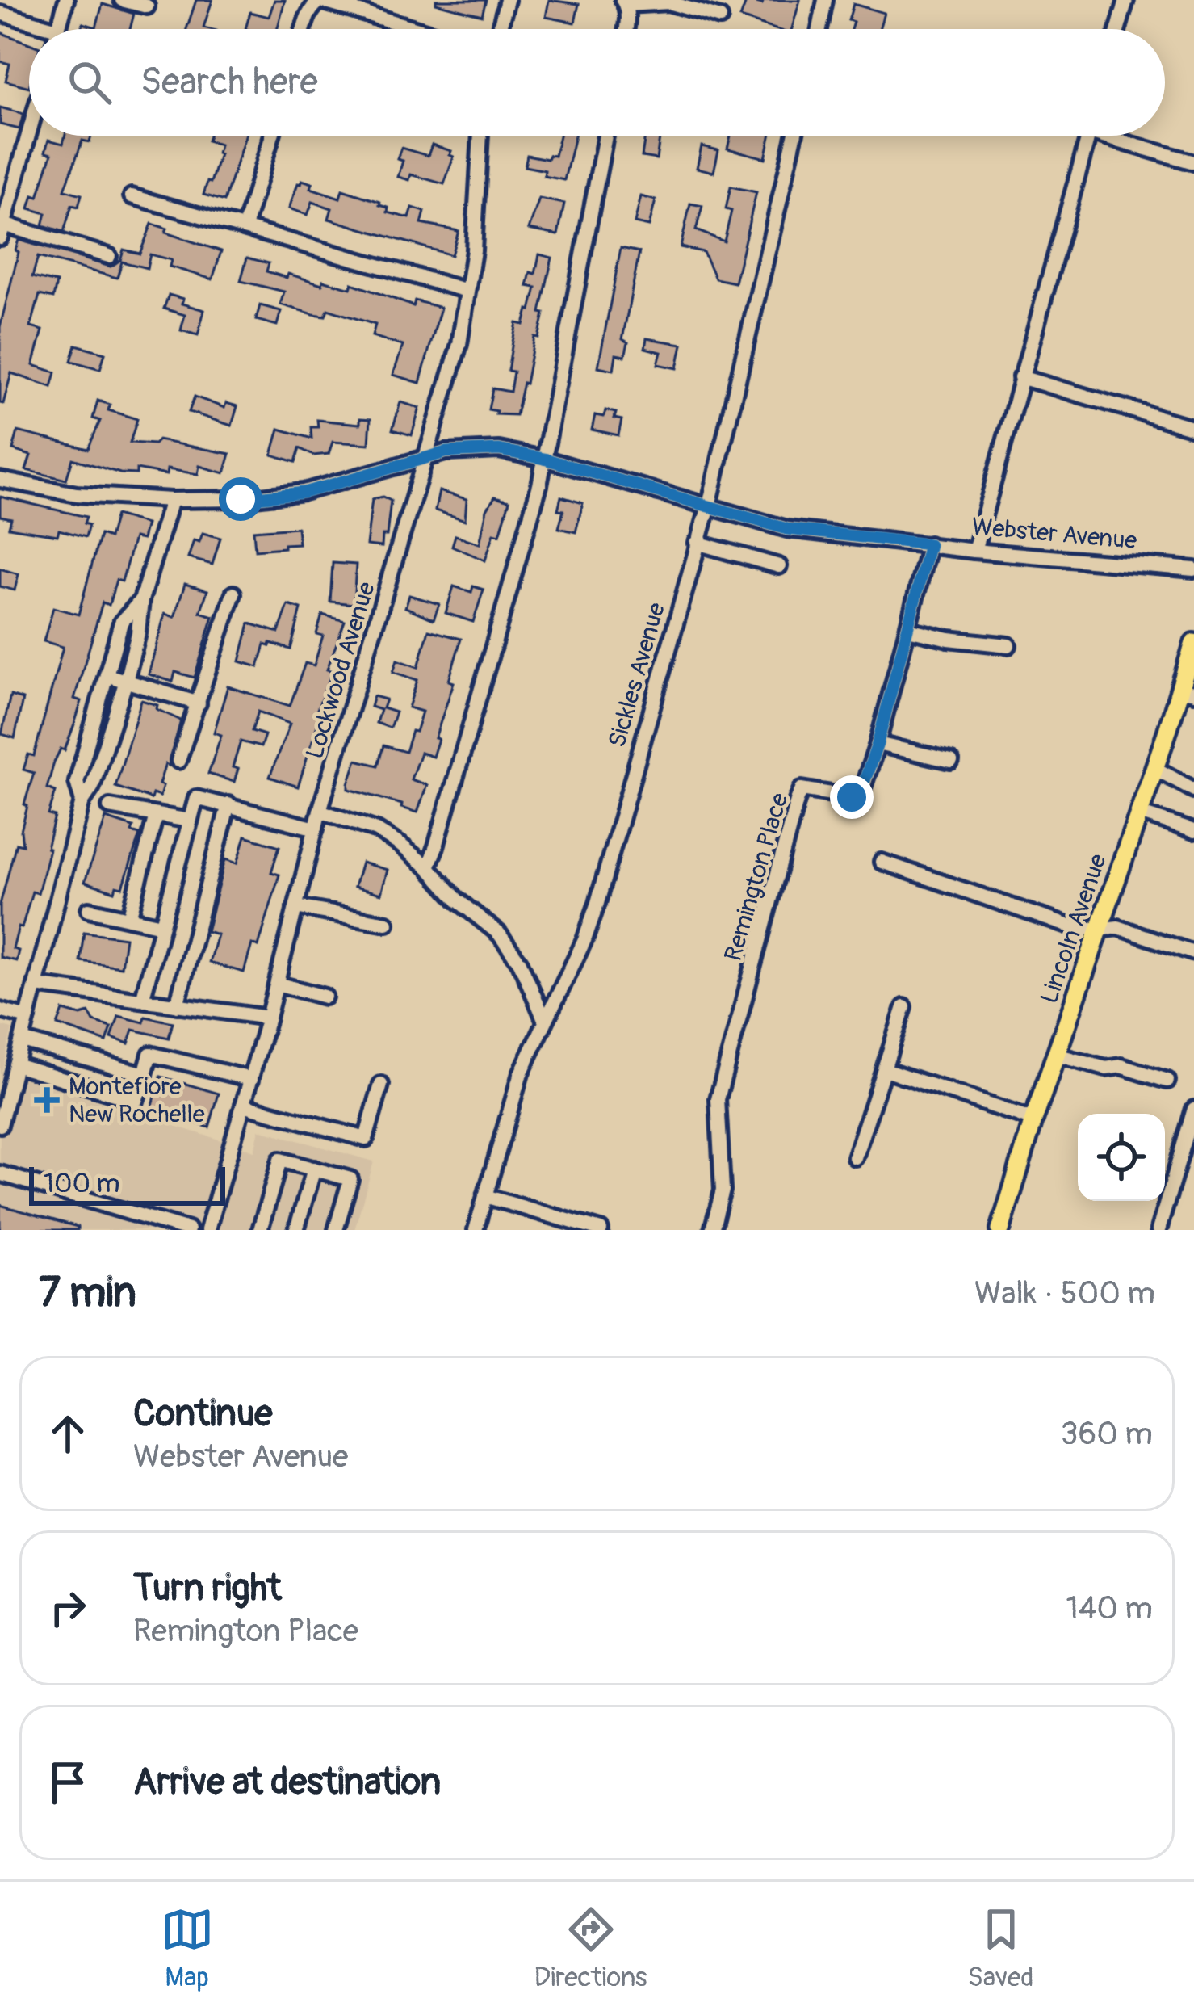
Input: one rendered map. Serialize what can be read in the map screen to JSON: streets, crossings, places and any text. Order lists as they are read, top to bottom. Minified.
{"streets":{"main road":["Lincoln Avenue"],"street":["Webster Avenue","Lockwood Avenue","Sickles Avenue","Remington Place"]},"crossings":[["Webster Avenue","Lockwood Avenue"],["Webster Avenue","Sickles Avenue"],["Webster Avenue","Remington Place"]],"places":{"health":["Montefiore New Rochelle"]},"scale_bar":"100 m","page":{"search":"Search here","scale":"100 m","heading":["7 min","Walk · 500 m"],"list":[["Continue","Webster Avenue","360 m"],["Turn right","Remington Place","140 m"],"Arrive at destination"],"nav":["Map","Directions","Saved"]}}
